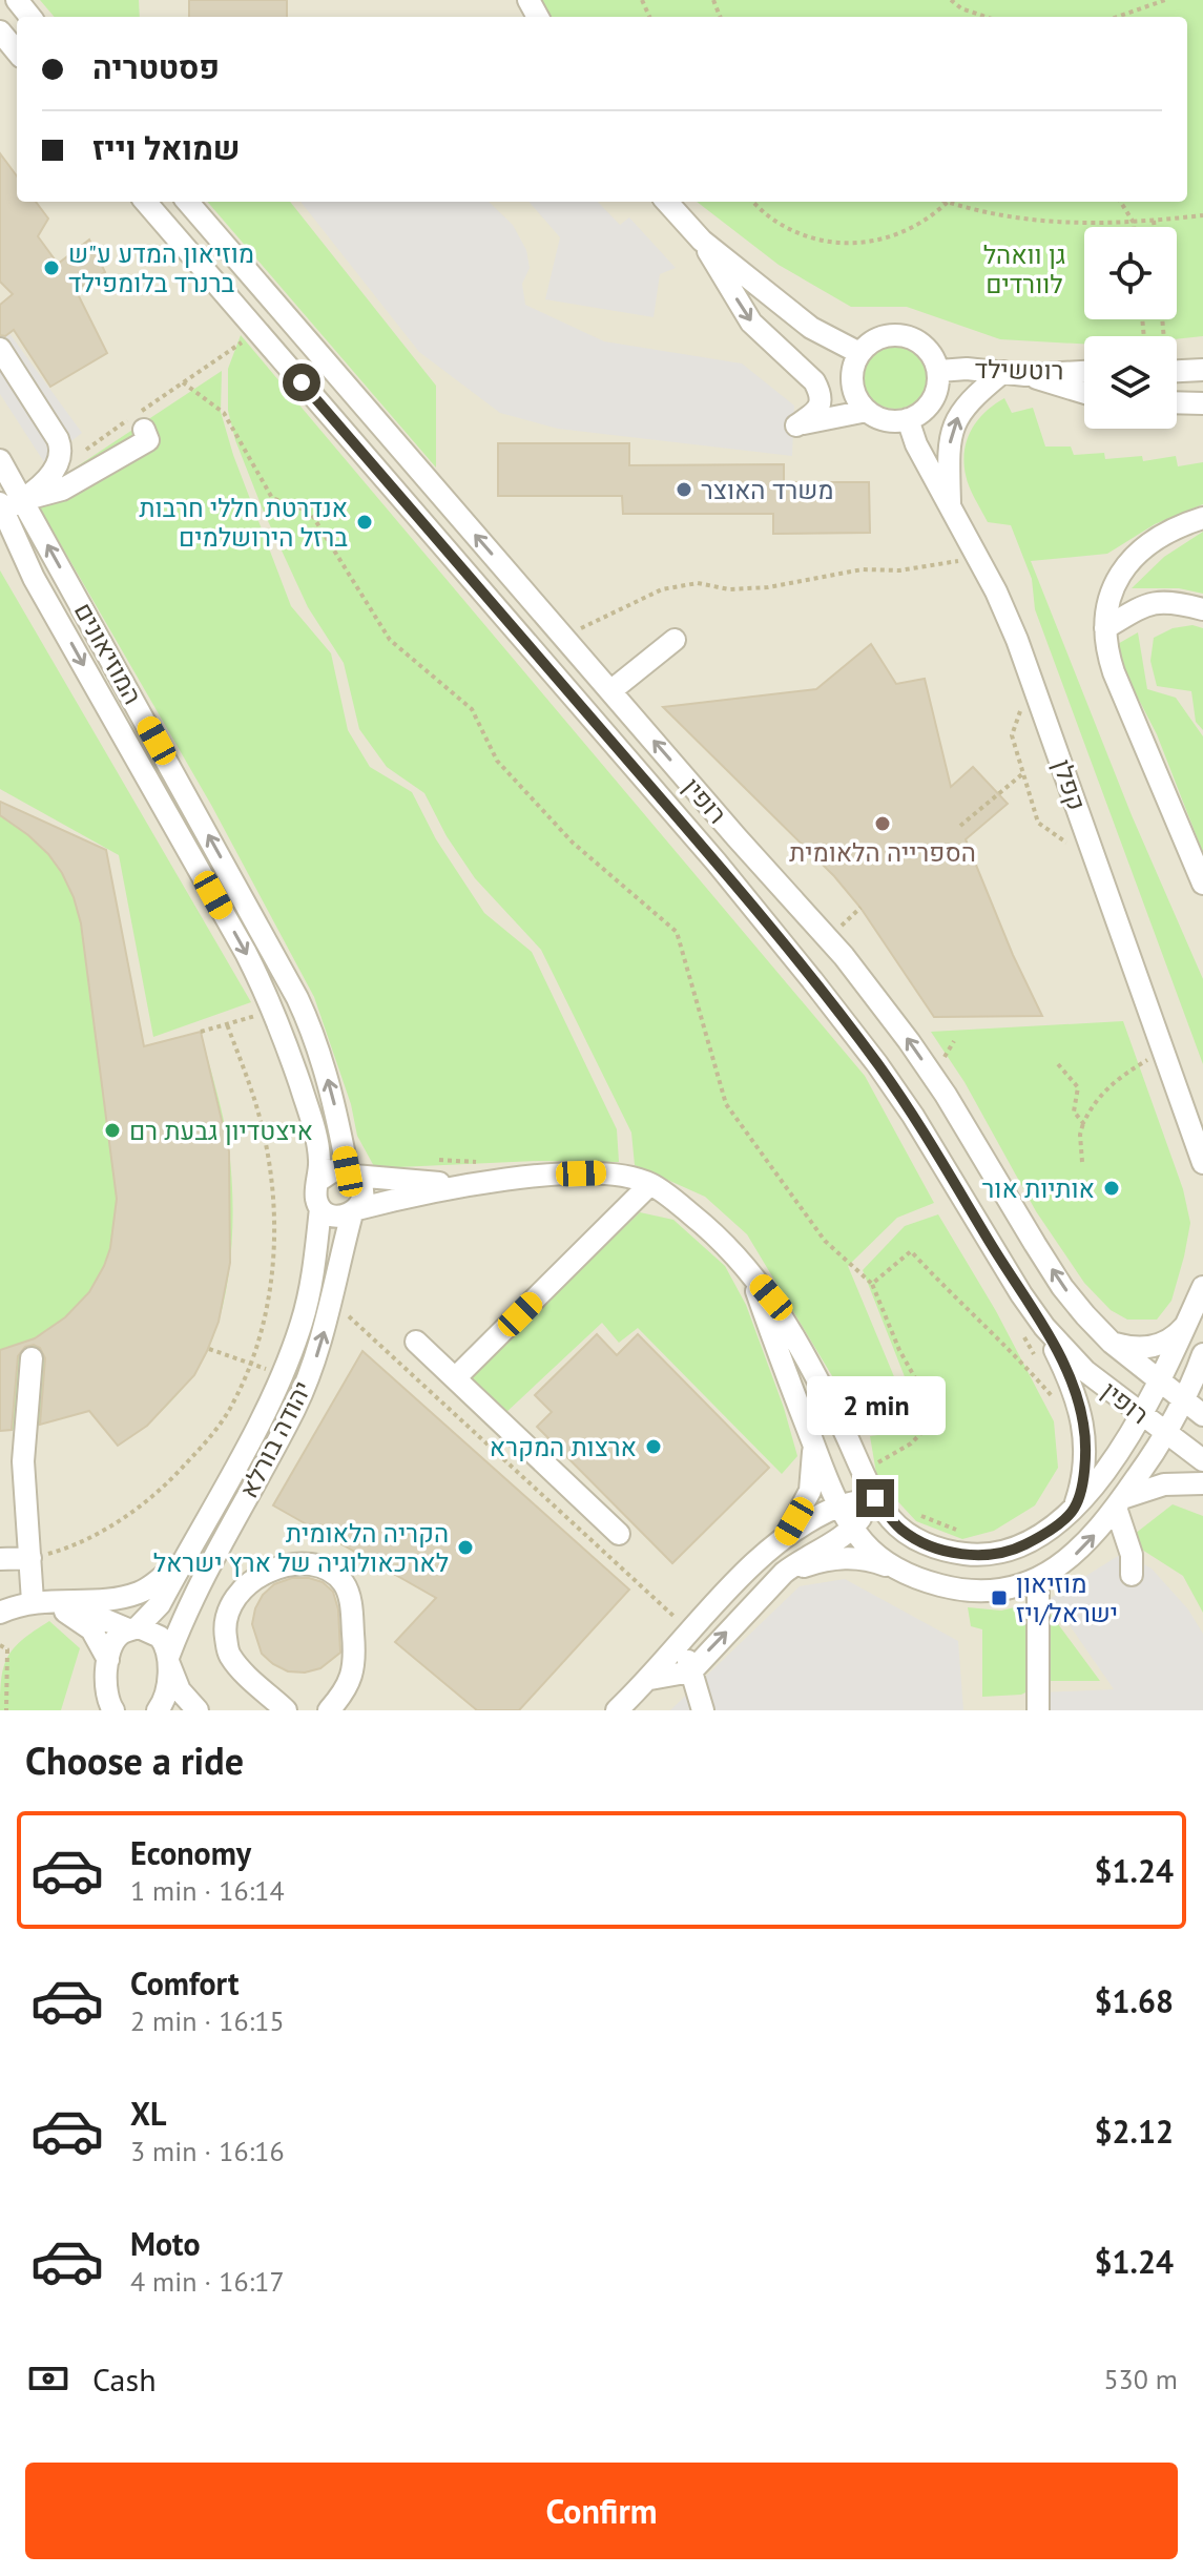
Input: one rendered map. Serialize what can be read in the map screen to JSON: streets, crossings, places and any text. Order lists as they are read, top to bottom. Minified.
{"streets":{"street":["רוטשילד","המוזיאונים","קפלן","רופין","יהודה בורלא"]},"crossings":[["רוטשילד","קפלן"],["המוזיאונים","יהודה בורלא"]],"parks":["גן וואהל לוורדים"],"places":{"other":["מוזיאון המדע ע\"ש ברנרד בלומפילד","משרד האוצר","אנדרטת חללי חרבות ברזל הירושלמים","הספרייה הלאומית","איצטדיון גבעת רם","אותיות אור","ארצות המקרא","הקריה הלאומית לארכאולוגיה של ארץ ישראל"],"transit":["מוזיאון ישראל/ויז"]},"page":{"banner":["פסטטריה","שמואל וייז"],"bubble":"2 min","heading":"Choose a ride","list":[{"name":"Economy","note":"1 min · 16:14","value":"$1.24"},{"name":"Comfort","note":"2 min · 16:15","value":"$1.68"},{"name":"XL","note":"3 min · 16:16","value":"$2.12"},{"name":"Moto","note":"4 min · 16:17","value":"$1.24"}],"pay":["Cash","530 m"],"buttons":"Confirm"}}
